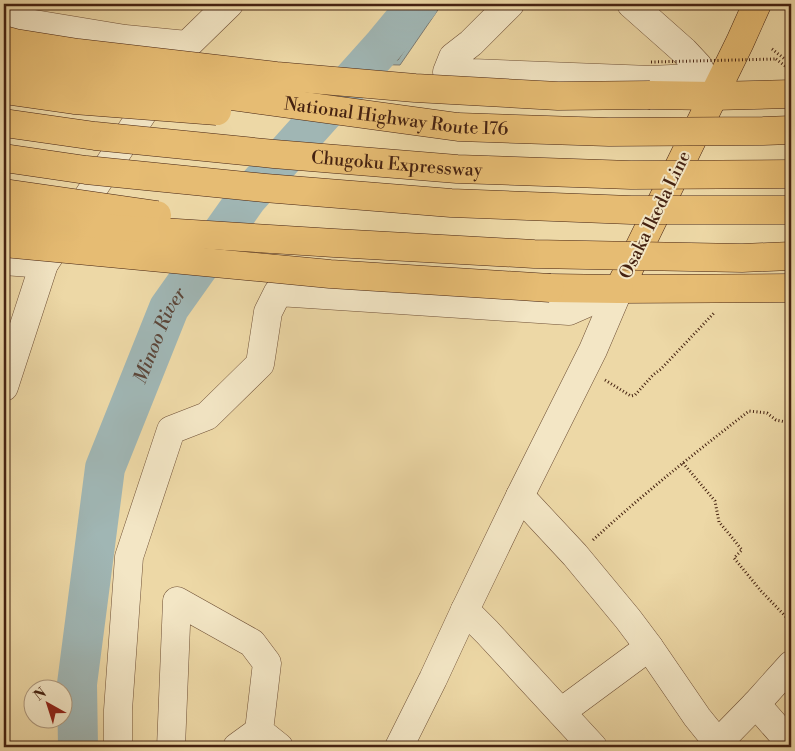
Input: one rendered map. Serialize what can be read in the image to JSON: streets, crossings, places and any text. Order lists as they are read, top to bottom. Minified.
{"streets":{"main road":["National Highway Route 176","Chugoku Expressway","Osaka Ikeda Line"]},"water":["Minoo River"],"north":"top left"}
